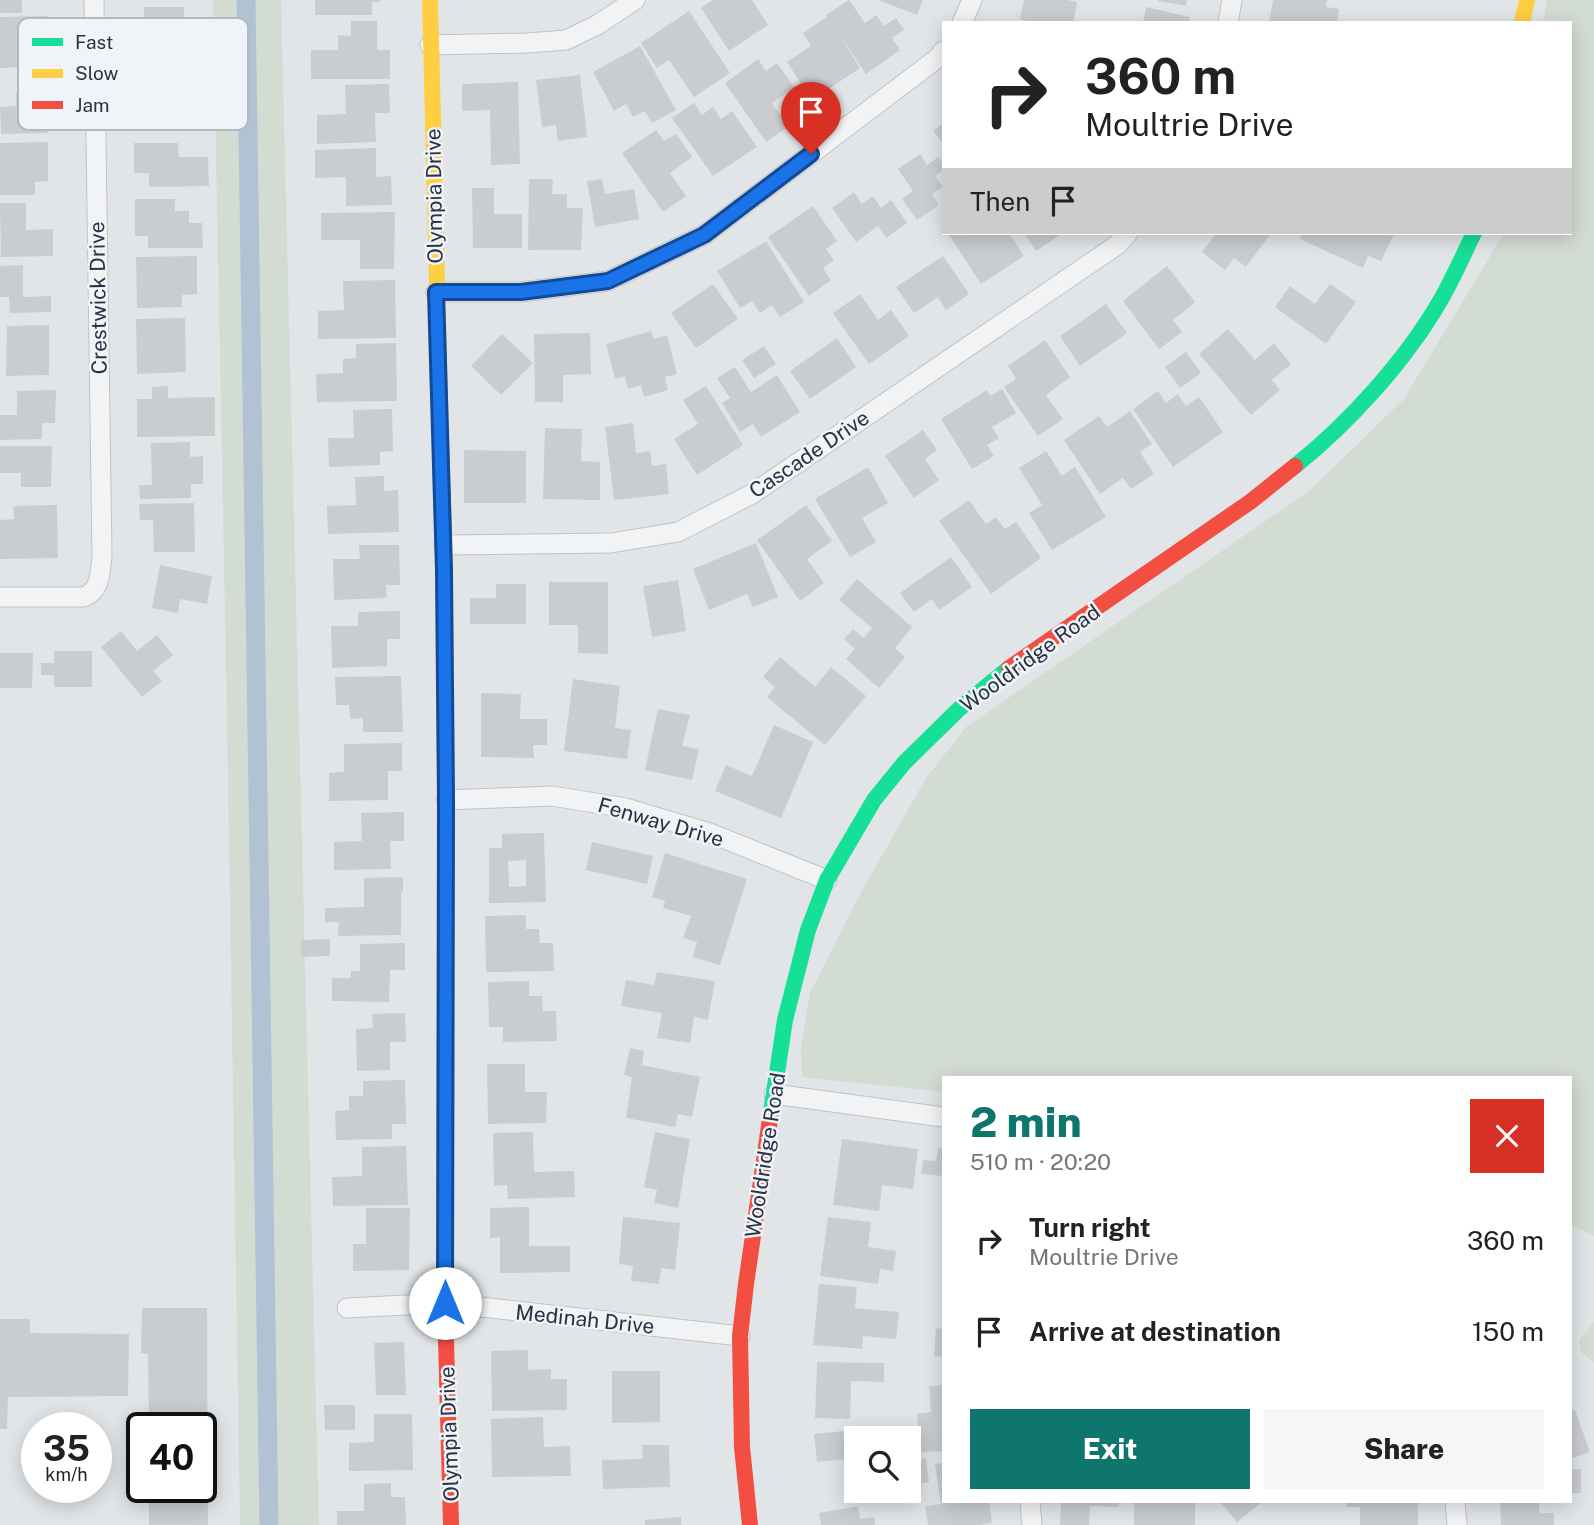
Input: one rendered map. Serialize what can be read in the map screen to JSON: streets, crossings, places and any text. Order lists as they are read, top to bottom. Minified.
{"streets":{"street":["Olympia Drive","Crestwick Drive","Cascade Drive","Wooldridge Road","Fenway Drive","Medinah Drive"]},"crossings":[["Olympia Drive","Cascade Drive"],["Olympia Drive","Fenway Drive"],["Olympia Drive","Medinah Drive"],["Wooldridge Road","Fenway Drive"],["Wooldridge Road","Medinah Drive"]],"legend":["Fast","Slow","Jam"],"page":{"turn":["360 m","Moultrie Drive"],"then":"Then","heading":["2 min","510 m · 20:20"],"list":[{"name":"Turn right","note":"Moultrie Drive","value":"360 m"},{"name":"Arrive at destination","value":"150 m"}],"buttons":["Exit","Share"],"speed":"35 km/h","limit":"40"}}
